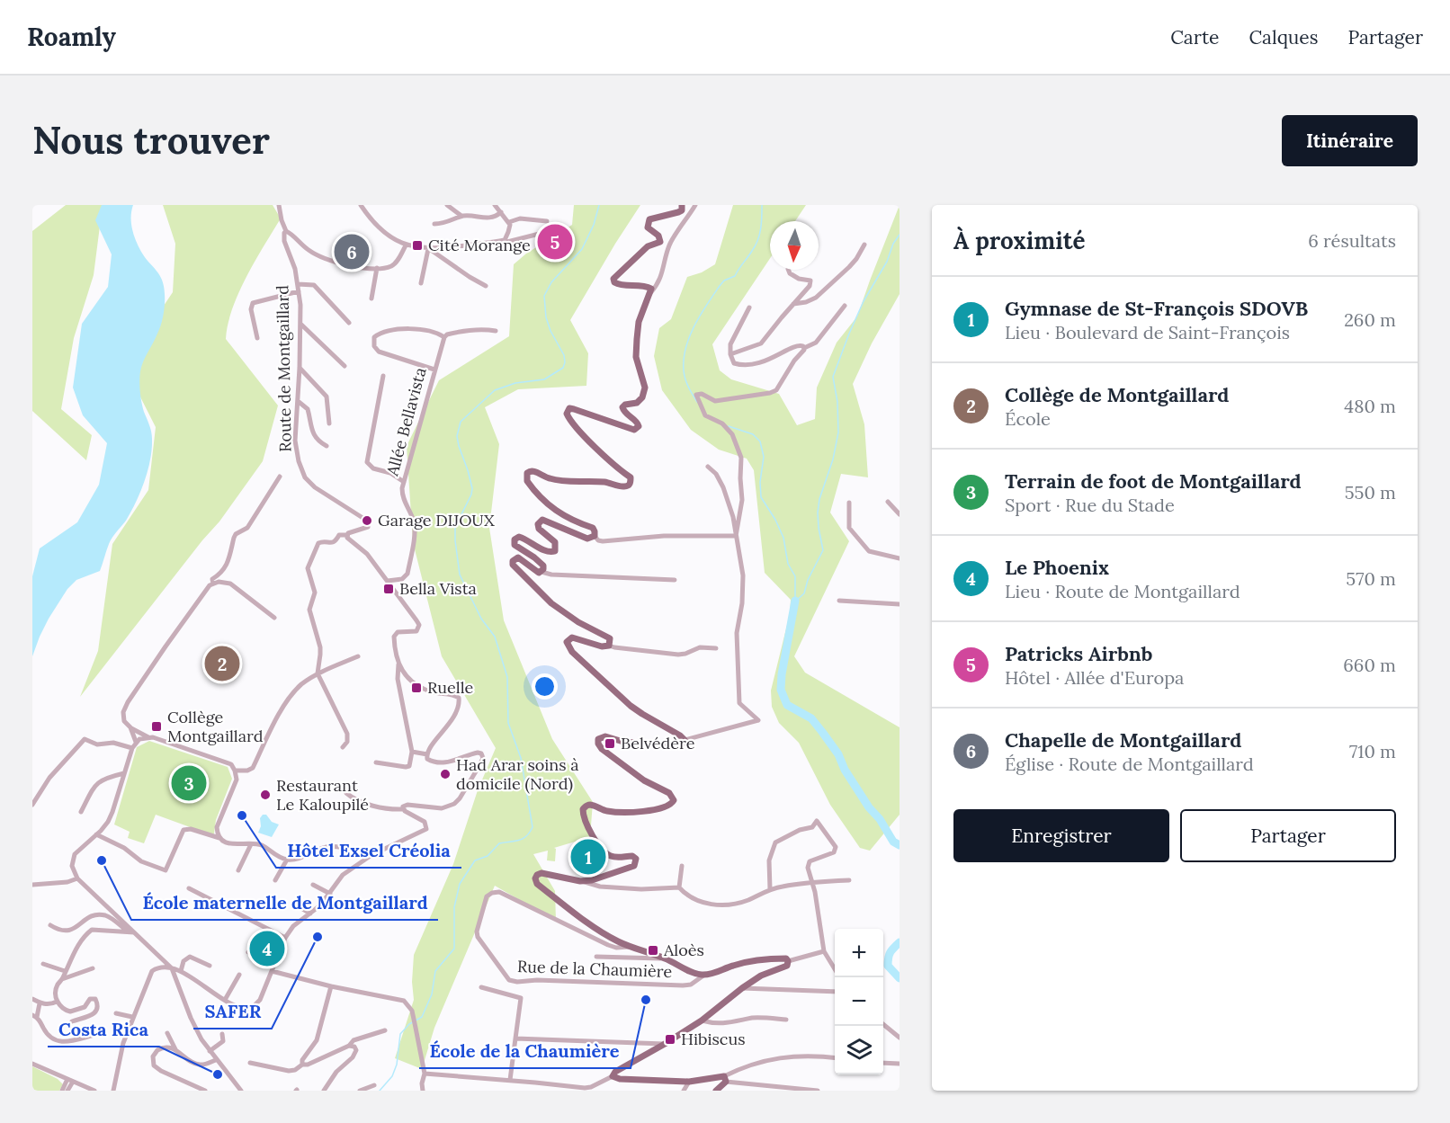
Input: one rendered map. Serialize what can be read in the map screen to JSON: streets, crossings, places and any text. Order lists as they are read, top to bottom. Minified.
{"streets":{"street":["Route de Montgaillard","Allée Bellavista","Rue de la Chaumière"]},"places":{"transit":["Cité Morange","Bella Vista","Ruelle","Collège Montgaillard","Belvédère","Aloès","Hibiscus"],"other":["Garage DIJOUX","Had Arar soins à domicile (Nord)","Restaurant Le Kaloupilé","Hôtel Exsel Créolia","École maternelle de Montgaillard","SAFER","École de la Chaumière","Costa Rica"]},"north":"bottom","page":{"header":"Roamly","nav":["Carte","Calques","Partager"],"buttons":["Itinéraire",["Enregistrer","Partager"]],"title":"Nous trouver","heading":["À proximité","6 résultats"],"pins":["5","6","2","3","1","4"],"list":[{"mark":"1","name":"Gymnase de St-François SDOVB","note":"Lieu · Boulevard de Saint-François","value":"260 m"},{"mark":"2","name":"Collège de Montgaillard","note":"École","value":"480 m"},{"mark":"3","name":"Terrain de foot de Montgaillard","note":"Sport · Rue du Stade","value":"550 m"},{"mark":"4","name":"Le Phoenix","note":"Lieu · Route de Montgaillard","value":"570 m"},{"mark":"5","name":"Patricks Airbnb","note":"Hôtel · Allée d'Europa","value":"660 m"},{"mark":"6","name":"Chapelle de Montgaillard","note":"Église · Route de Montgaillard","value":"710 m"}],"map_buttons":["+","−"]}}
